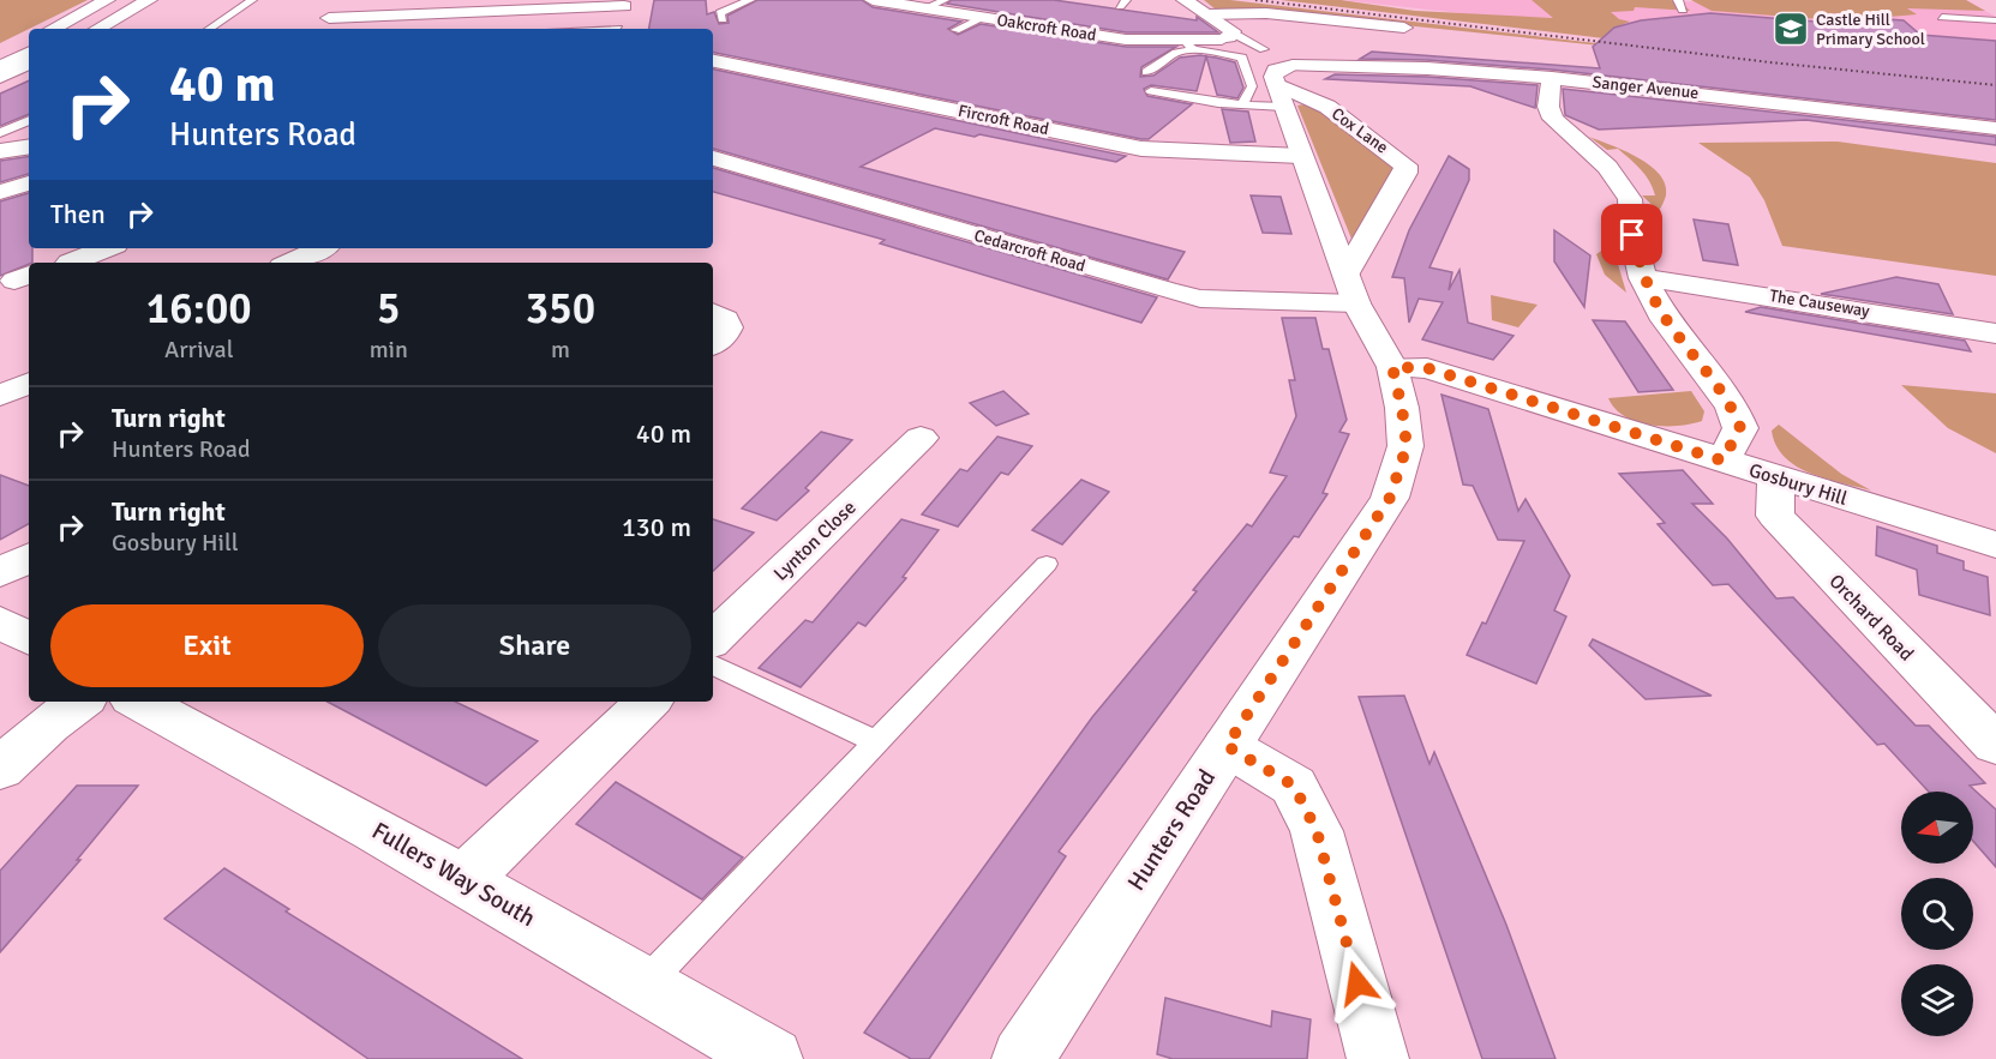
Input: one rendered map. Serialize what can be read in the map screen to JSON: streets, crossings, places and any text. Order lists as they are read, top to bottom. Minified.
{"streets":{"main road":["Oakcroft Road","Sanger Avenue","Fircroft Road","Cox Lane","Cedarcroft Road","The Causeway","Gosbury Hill","Lynton Close","Orchard Road","Hunters Road","Fullers Way South"]},"crossings":[["Sanger Avenue","Cox Lane"],["Gosbury Hill","Orchard Road"],["Gosbury Hill","Hunters Road"]],"places":{"school or university":["Castle Hill Primary School"]},"north":"left","page":{"turn":["40 m","Hunters Road"],"then":"Then","eta":["16:00","Arrival","5","min","350","m"],"list":[{"name":"Turn right","note":"Hunters Road","value":"40 m"},{"name":"Turn right","note":"Gosbury Hill","value":"130 m"}],"buttons":["Exit","Share"]}}
